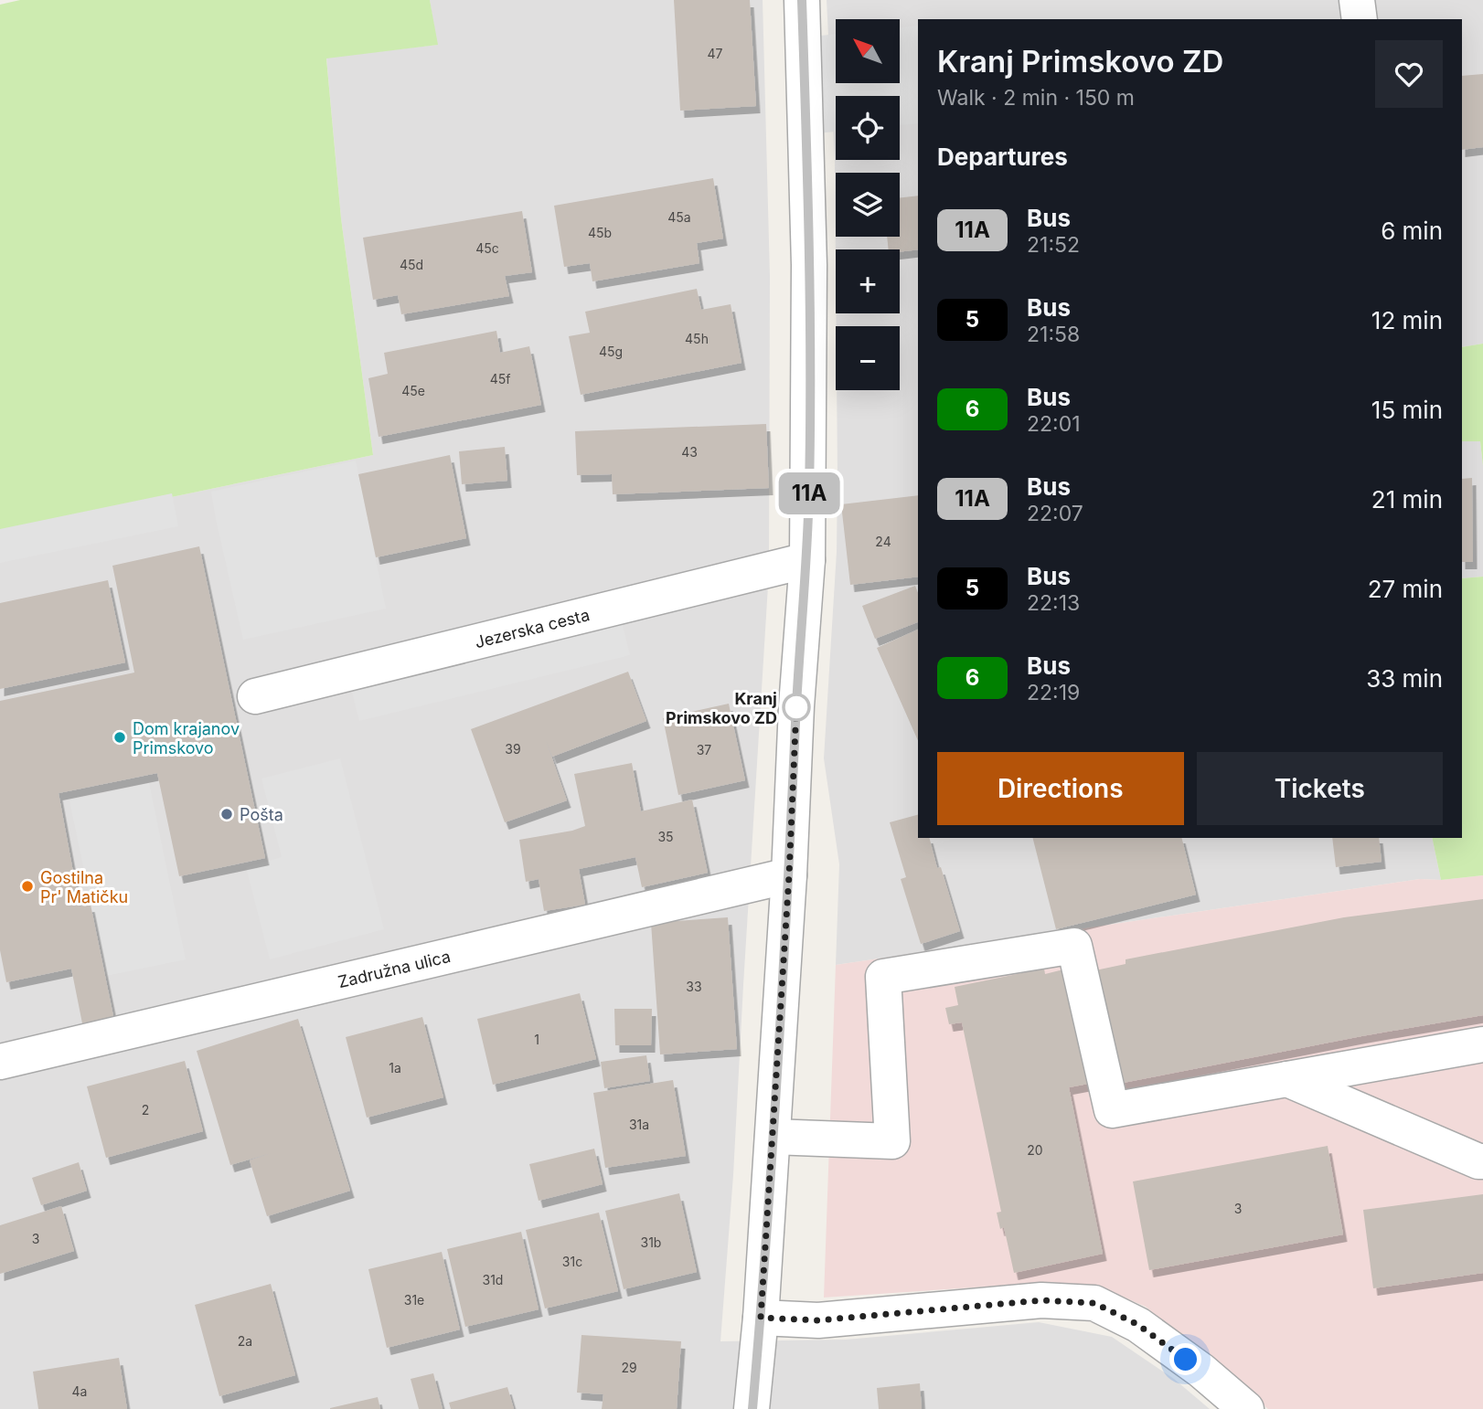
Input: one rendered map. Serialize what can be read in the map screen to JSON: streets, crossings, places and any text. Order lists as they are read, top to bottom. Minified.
{"streets":{"street":["Jezerska cesta","Zadružna ulica"]},"places":["Kranj Primskovo ZD","Dom krajanov Primskovo","Pošta","Gostilna Pr' Matičku"],"lines":["bus line 11A"],"house_numbers":["47","45a","45b","45c","45d","45h","45g","45f","45e","43","24","39","37","35","33","1","1a","2","31a","20","3","3","31b","31c","31d","31e","2a","29","4a"],"north":"top left","page":{"on_map":"11A","map_buttons":["+","−"],"heading":[["Kranj Primskovo ZD","Walk · 2 min · 150 m"],"Departures"],"list":[{"mark":"11A","name":"Bus","note":"21:52","value":"6 min"},{"mark":"5","name":"Bus","note":"21:58","value":"12 min"},{"mark":"6","name":"Bus","note":"22:01","value":"15 min"},{"mark":"11A","name":"Bus","note":"22:07","value":"21 min"},{"mark":"5","name":"Bus","note":"22:13","value":"27 min"},{"mark":"6","name":"Bus","note":"22:19","value":"33 min"}],"buttons":["Directions","Tickets"]}}
